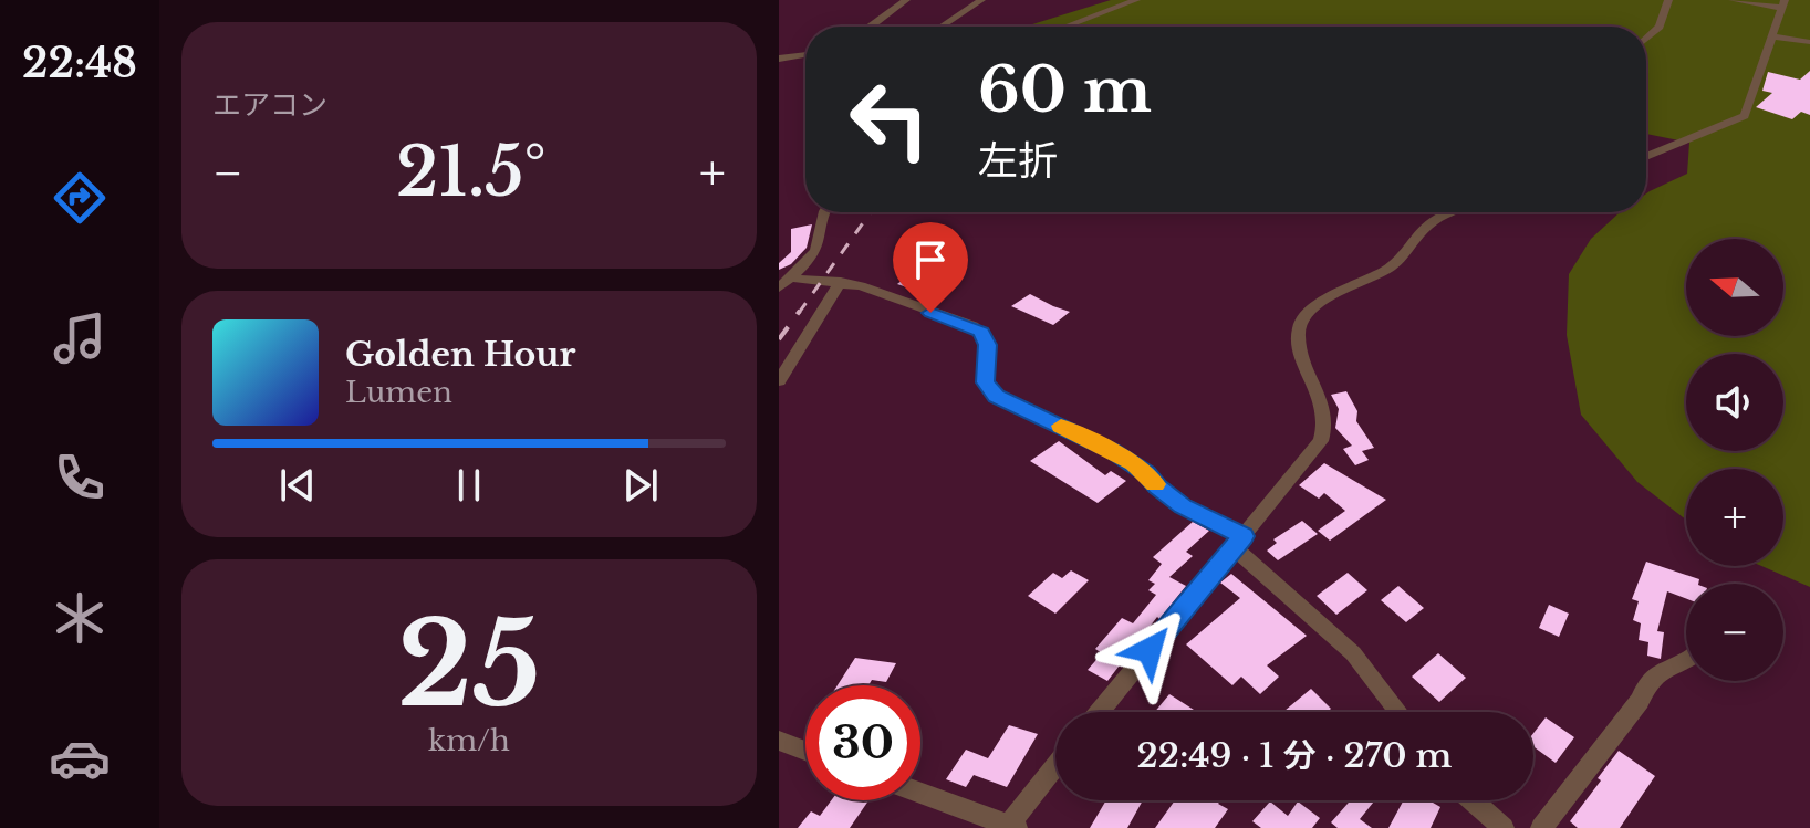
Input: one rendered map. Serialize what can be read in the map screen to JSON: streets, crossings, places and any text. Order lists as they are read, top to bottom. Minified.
{"north":"left","page":{"tabs":"22:48","tile":["エアコン",["25","km/h"]],"turn":["60 m","左折"],"heat":["−","21.5°","+"],"map_buttons":["+","−"],"song":["Golden Hour","Lumen"],"limit":"30","trip":"22:49 · 1 分 · 270 m"}}
